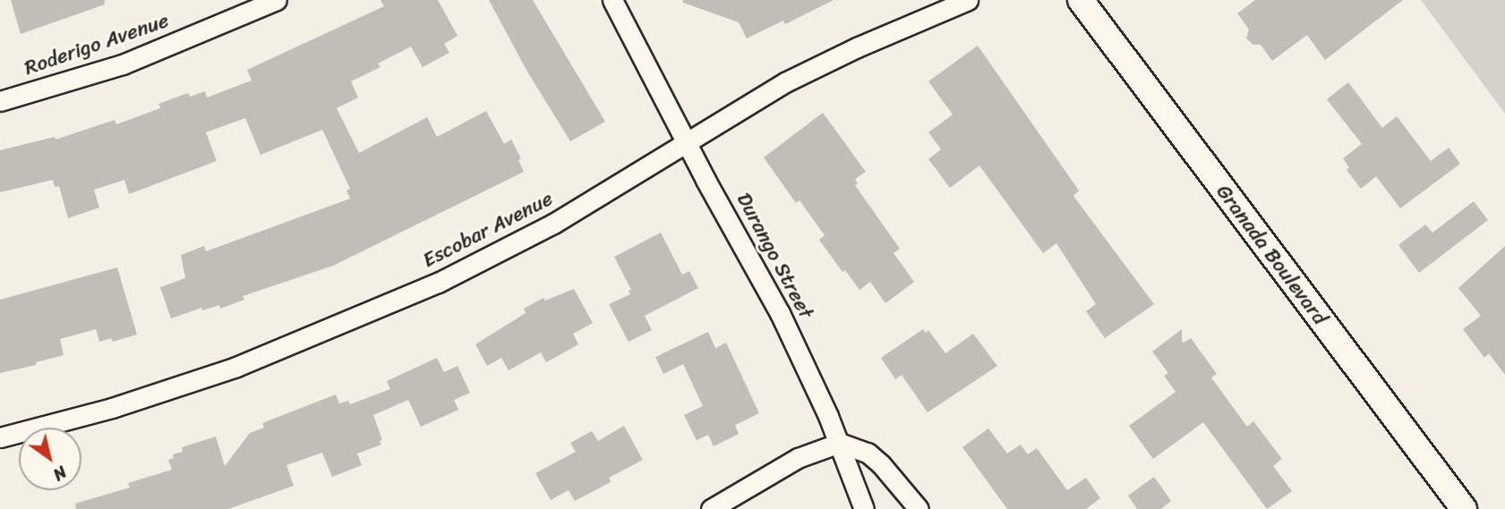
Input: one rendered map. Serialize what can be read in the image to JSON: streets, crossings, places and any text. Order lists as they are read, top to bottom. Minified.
{"streets":{"street":["Roderigo Avenue","Escobar Avenue","Granada Boulevard","Durango Street"]},"crossings":[["Escobar Avenue","Durango Street"]],"north":"bottom right"}
